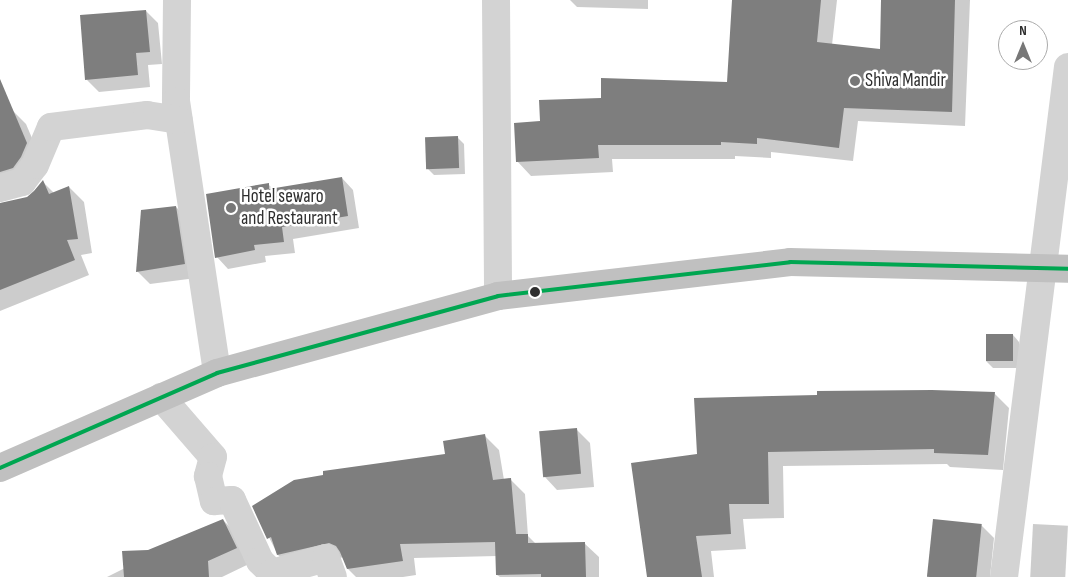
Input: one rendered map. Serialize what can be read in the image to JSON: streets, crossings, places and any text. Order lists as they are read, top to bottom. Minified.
{"places":["Shiva Mandir","Hotel sewaro and Restaurant"],"north":"top"}
